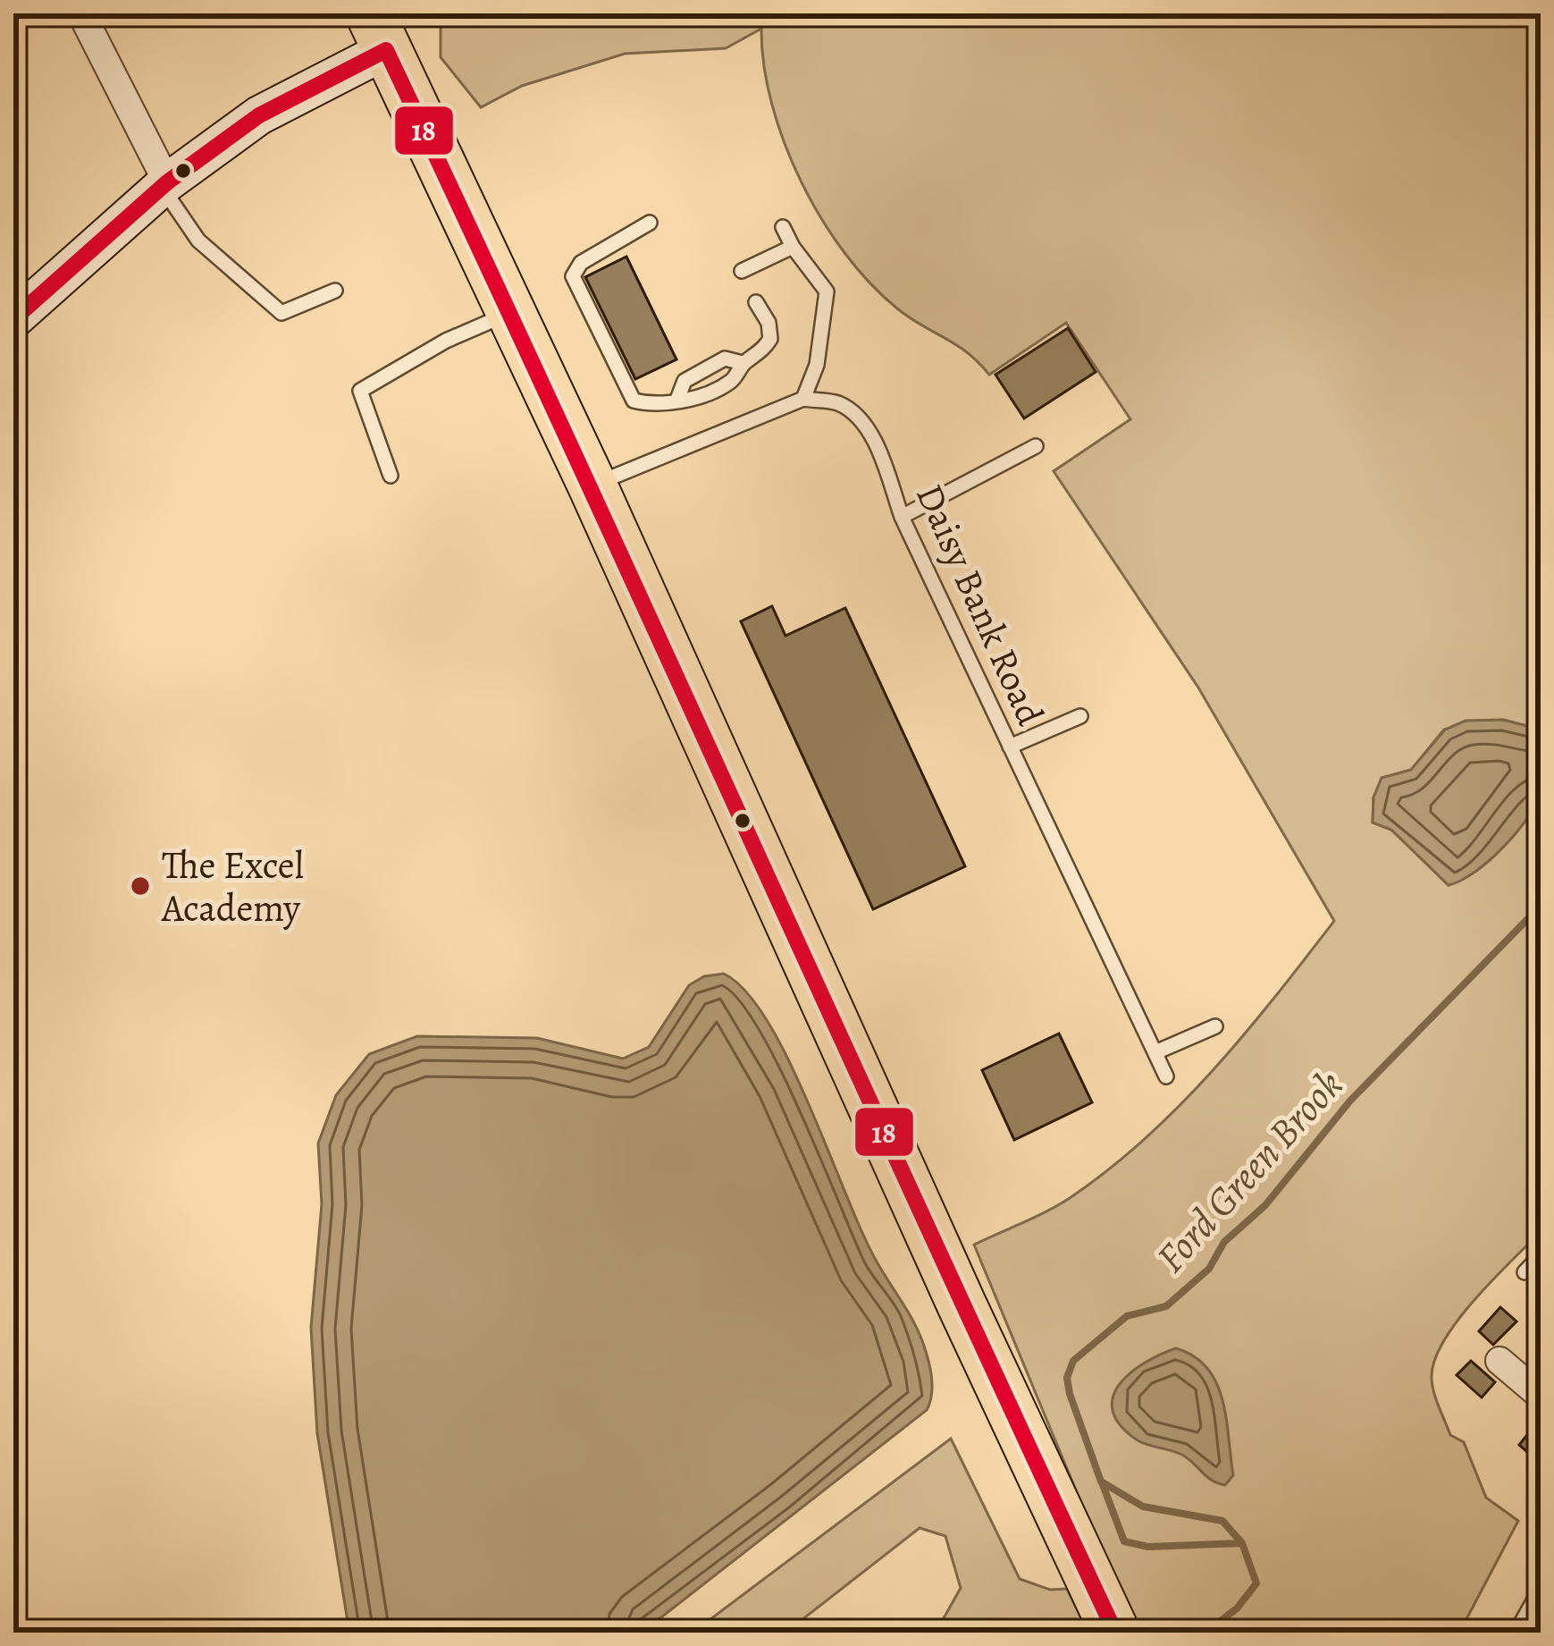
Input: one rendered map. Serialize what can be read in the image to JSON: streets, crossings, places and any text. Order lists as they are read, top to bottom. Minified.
{"streets":{"lane":["Daisy Bank Road"]},"water":["Ford Green Brook"],"places":["The Excel Academy"],"lines":["transit line 18"]}
